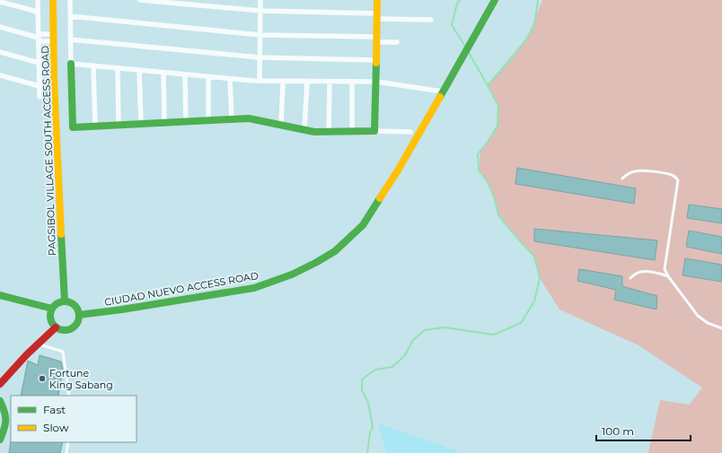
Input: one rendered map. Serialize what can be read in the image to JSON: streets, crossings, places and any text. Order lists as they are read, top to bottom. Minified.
{"streets":{"street":["PAGSIBOL VILLAGE SOUTH ACCESS ROAD","CIUDAD NUEVO ACCESS ROAD"]},"crossings":[["PAGSIBOL VILLAGE SOUTH ACCESS ROAD","CIUDAD NUEVO ACCESS ROAD"]],"places":["Fortune King Sabang"],"legend":["Fast","Slow"],"scale_bar":"100 m"}
